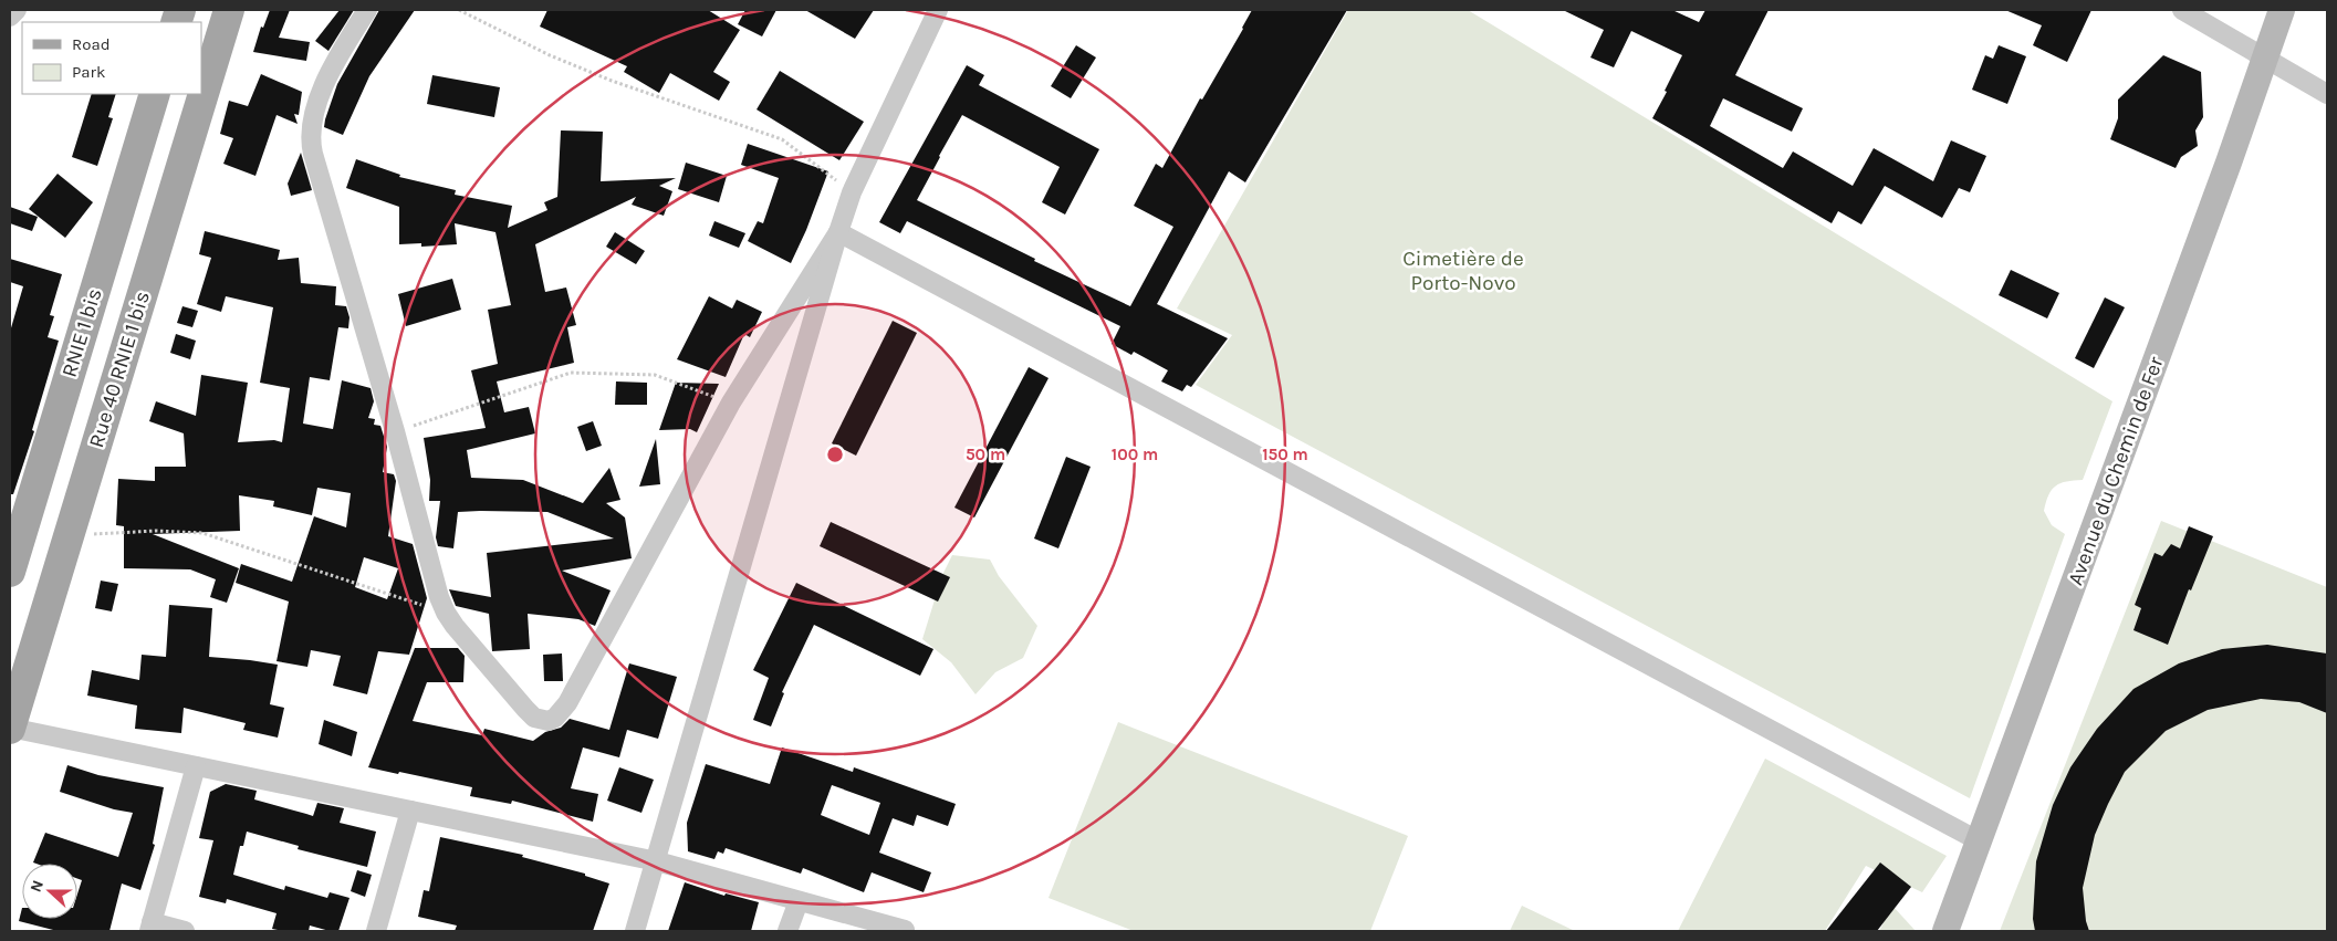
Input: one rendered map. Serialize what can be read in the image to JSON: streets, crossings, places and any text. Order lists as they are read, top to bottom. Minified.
{"streets":{"main road":["RNIE 1 bis","Rue 40 RNIE 1 bis"],"street":["Avenue du Chemin de Fer"]},"parks":["Cimetière de Porto-Novo"],"legend":["Road","Park"],"north":"left","rings":["50 m","100 m","150 m"]}
